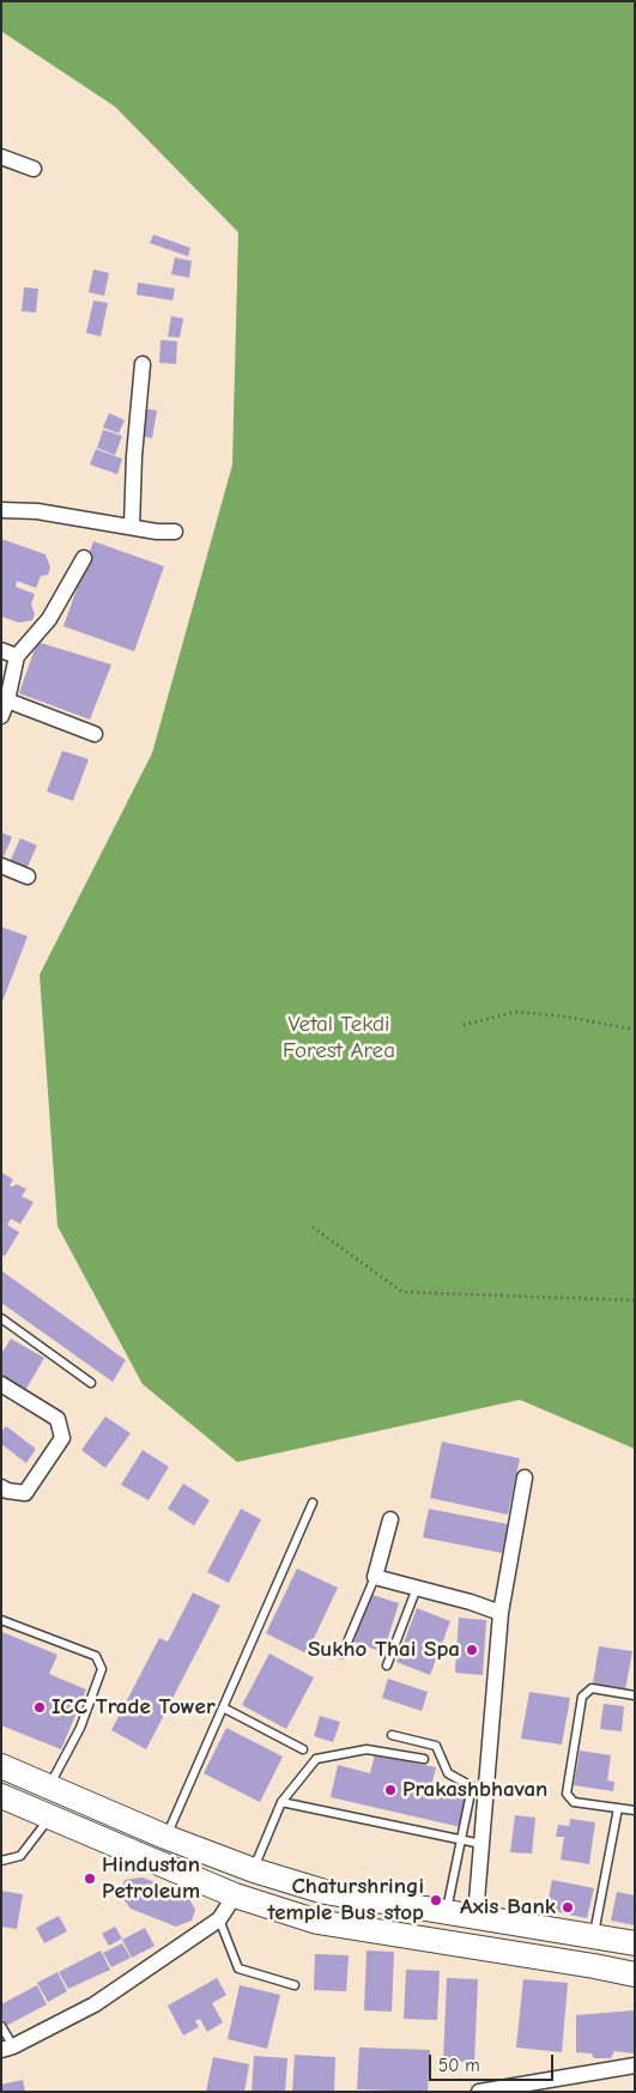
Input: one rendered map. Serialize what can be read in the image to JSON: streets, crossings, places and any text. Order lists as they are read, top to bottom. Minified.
{"parks":["Vetal Tekdi Forest Area"],"places":["Sukho Thai Spa","ICC Trade Tower","Prakashbhavan","Hindustan Petroleum","Chaturshringi temple Bus stop","Axis Bank"],"scale_bar":"50 m"}
